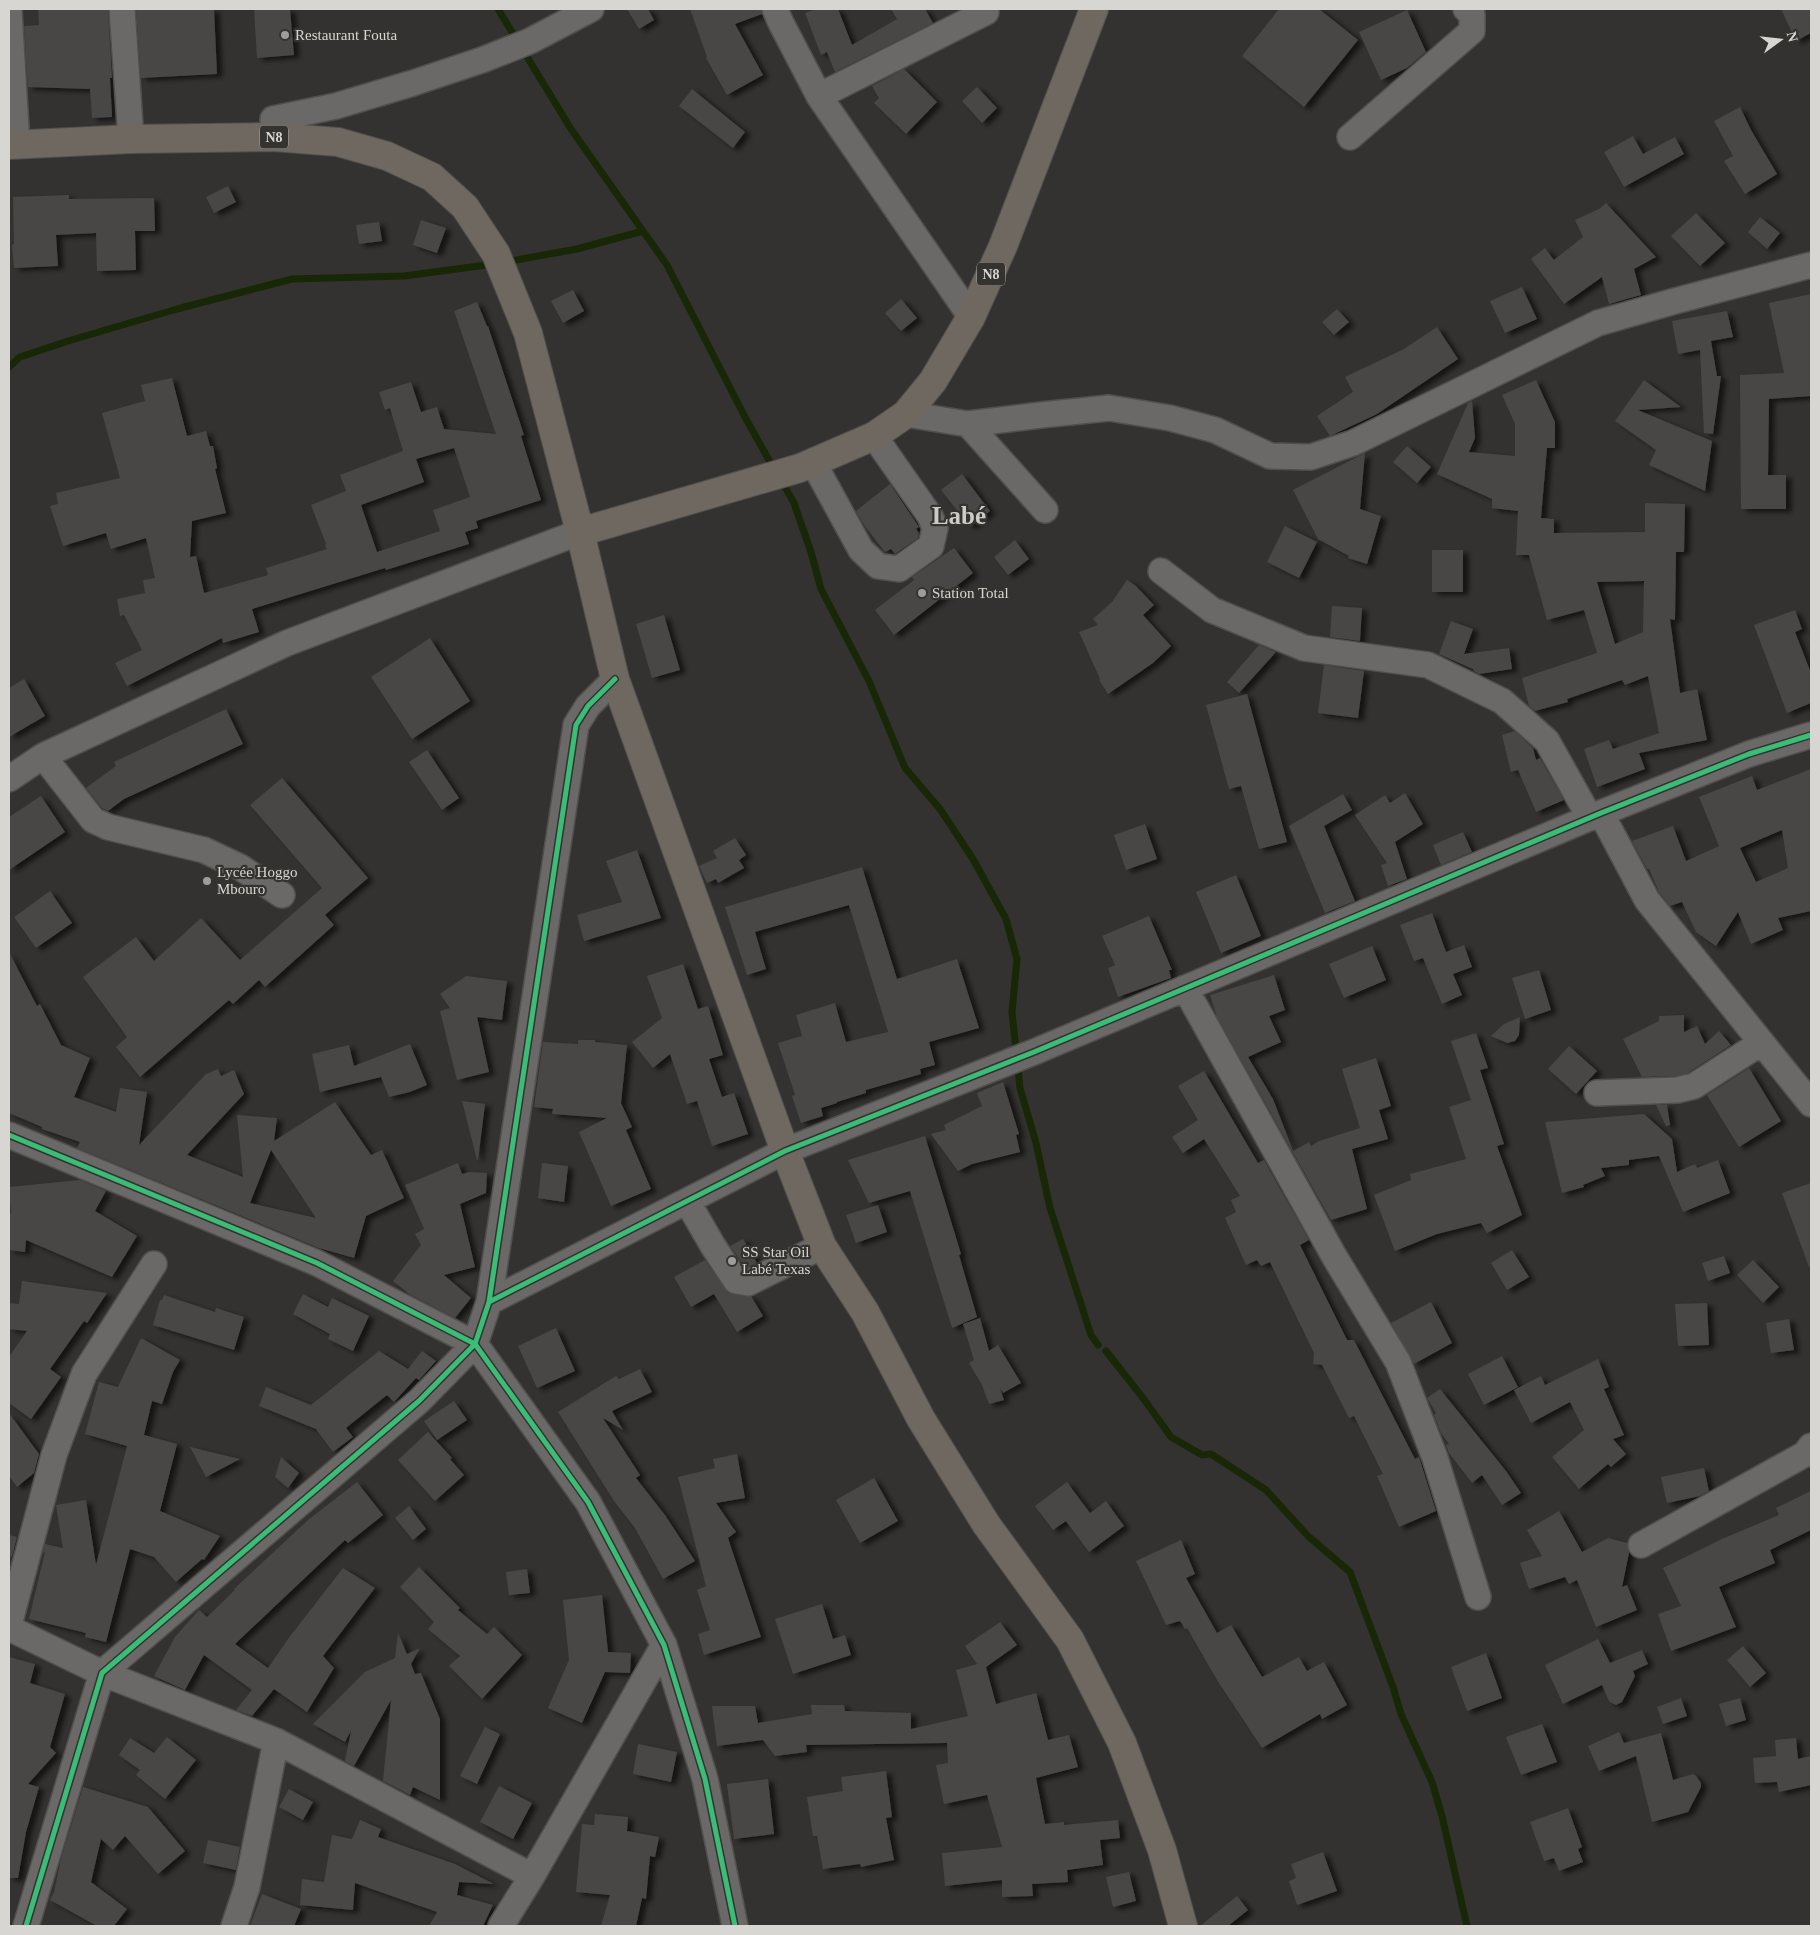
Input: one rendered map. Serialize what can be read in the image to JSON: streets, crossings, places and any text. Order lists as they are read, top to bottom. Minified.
{"streets":{"main road":["N8"]},"districts":["Labé"],"places":["Restaurant Fouta","Station Total","Lycée Hoggo Mbouro","SS Star Oil Labé Texas"],"north":"right"}
